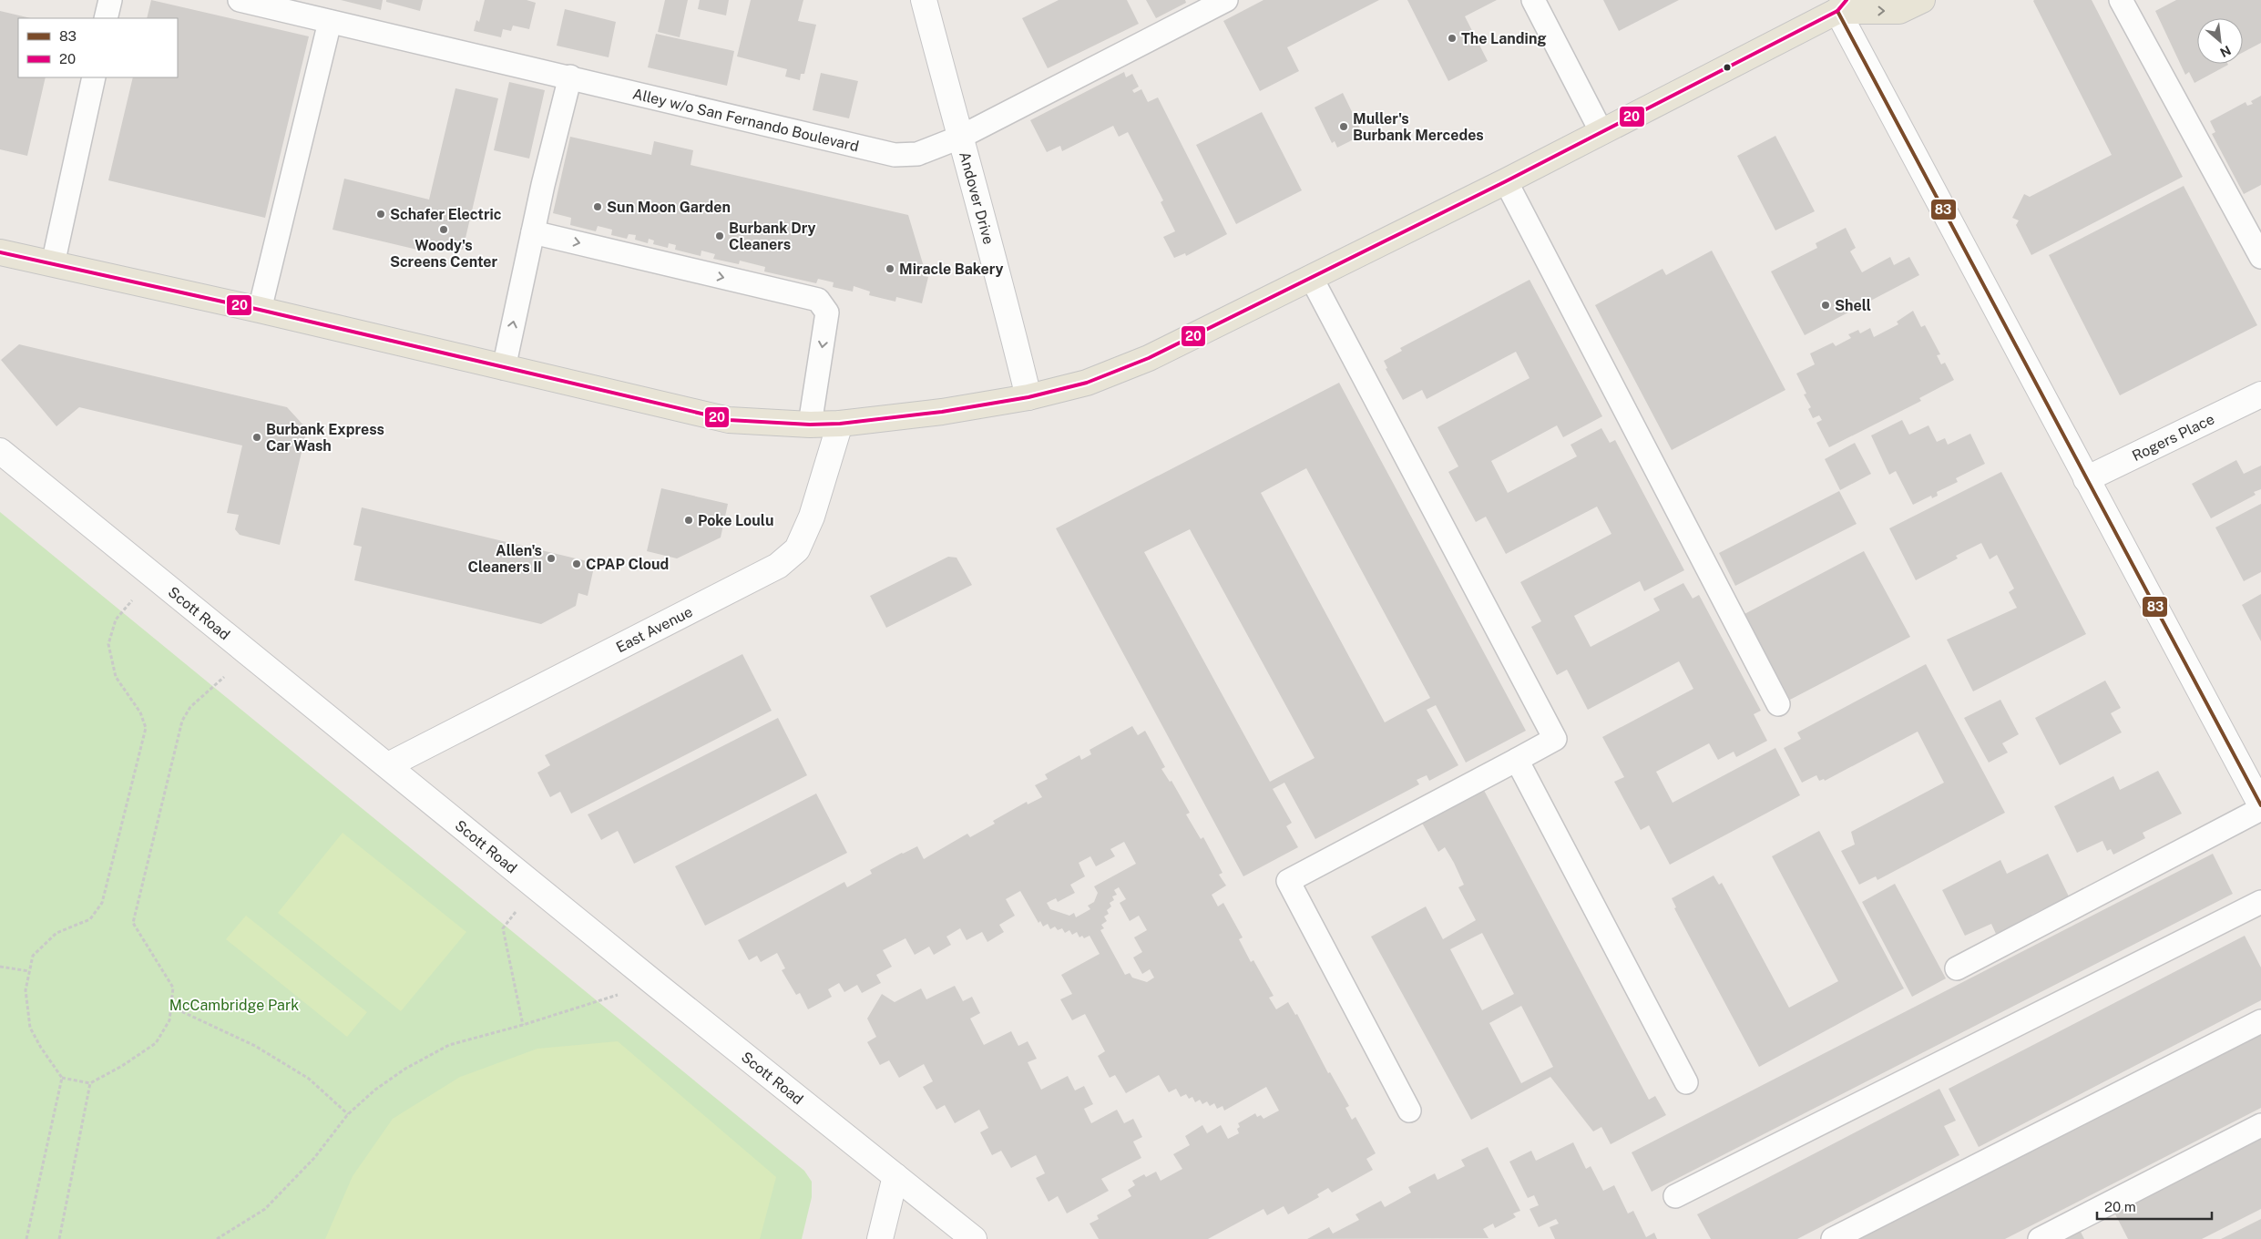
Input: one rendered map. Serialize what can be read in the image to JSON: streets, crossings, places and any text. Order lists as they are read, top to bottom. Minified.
{"streets":{"street":["Andover Drive","Rogers Place","Scott Road","East Avenue"],"lane":["Alley w/o San Fernando Boulevard"]},"crossings":[["Alley w/o San Fernando Boulevard","Andover Drive"],["Scott Road","East Avenue"]],"parks":["McCambridge Park"],"places":["The Landing","Muller's Burbank Mercedes","Sun Moon Garden","Schafer Electric","Woody's Screens Center","Burbank Dry Cleaners","Miracle Bakery","Shell","Burbank Express Car Wash","Poke Loulu","Allen's Cleaners II","CPAP Cloud"],"lines":["transit line 20","transit line 83"],"legend":["83","20"],"scale_bar":"20 m","north":"bottom right"}
